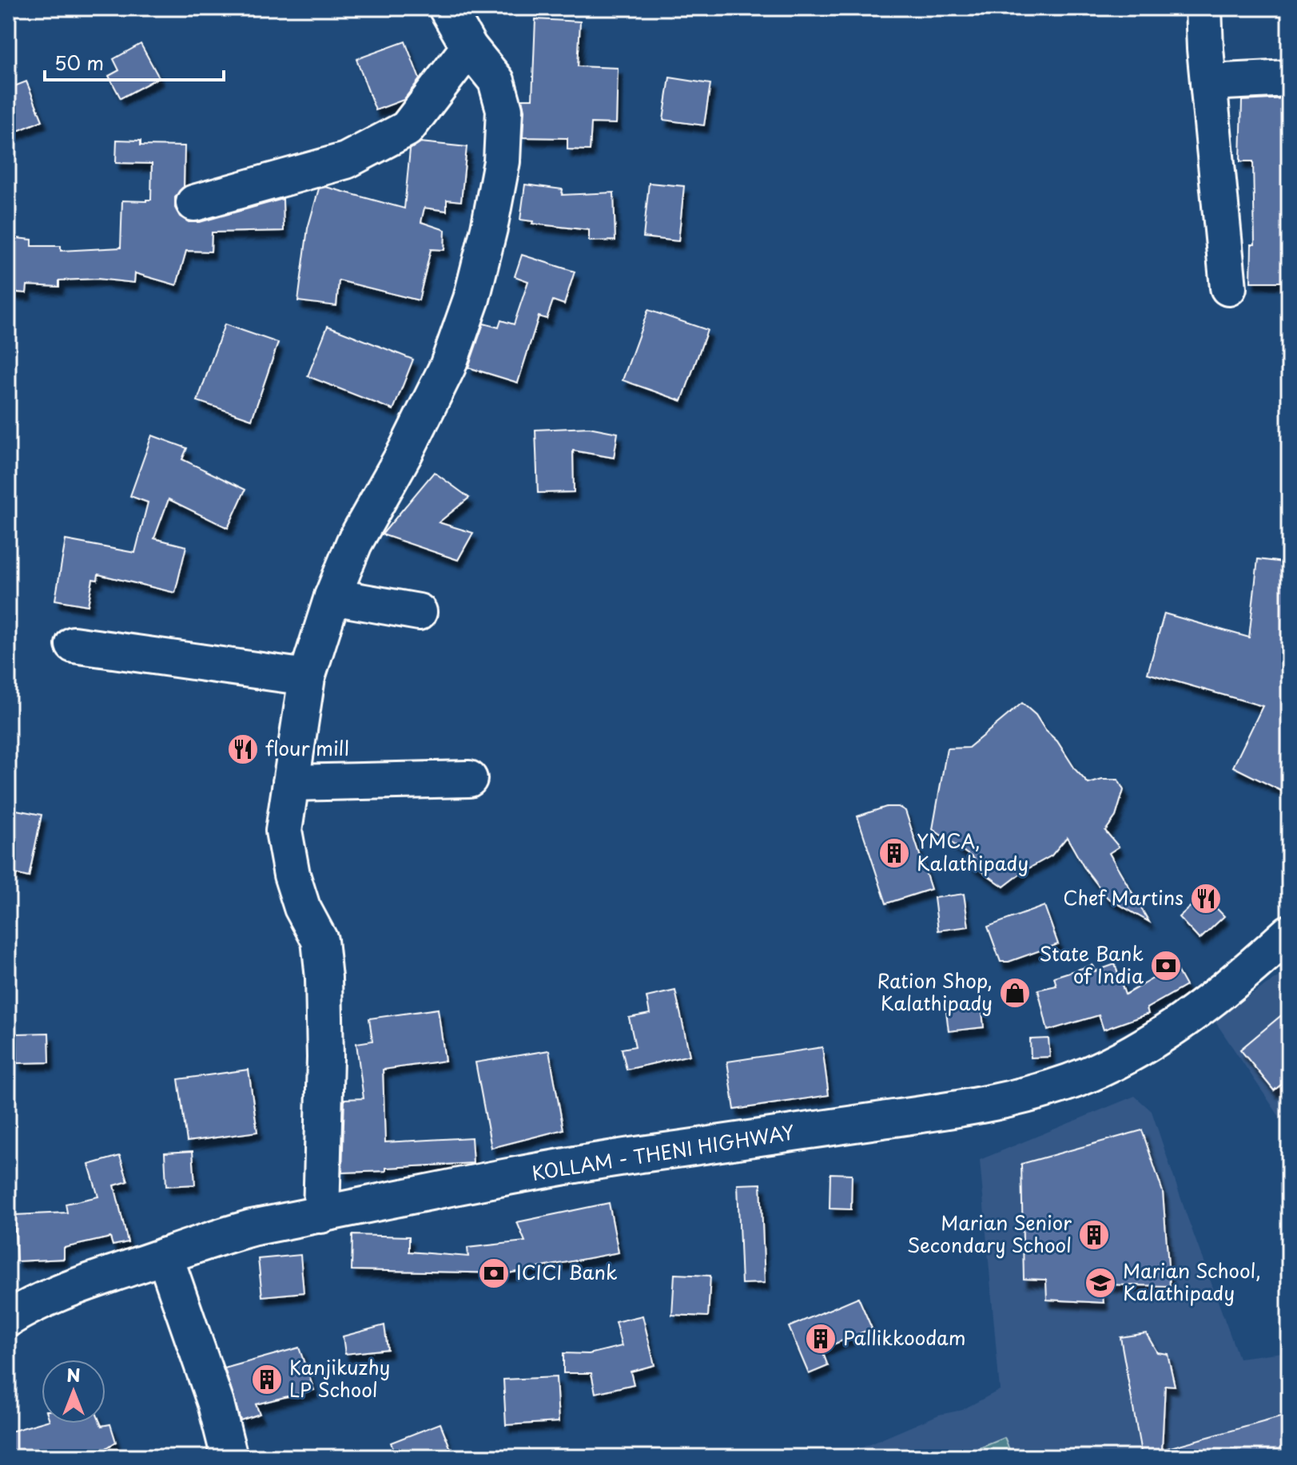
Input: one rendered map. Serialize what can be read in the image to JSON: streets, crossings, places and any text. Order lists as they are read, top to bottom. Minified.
{"streets":{"main road":["KOLLAM - THENI HIGHWAY"]},"places":{"restaurant":["flour mill","Chef Martins"],"building":["YMCA, Kalathipady","Marian Senior Secondary School","Pallikkoodam","Kanjikuzhy LP School"],"bank":["State Bank of India","ICICI Bank"],"shop":["Ration Shop, Kalathipady"],"school or university":["Marian School, Kalathipady"]},"scale_bar":"50 m","north":"top"}
